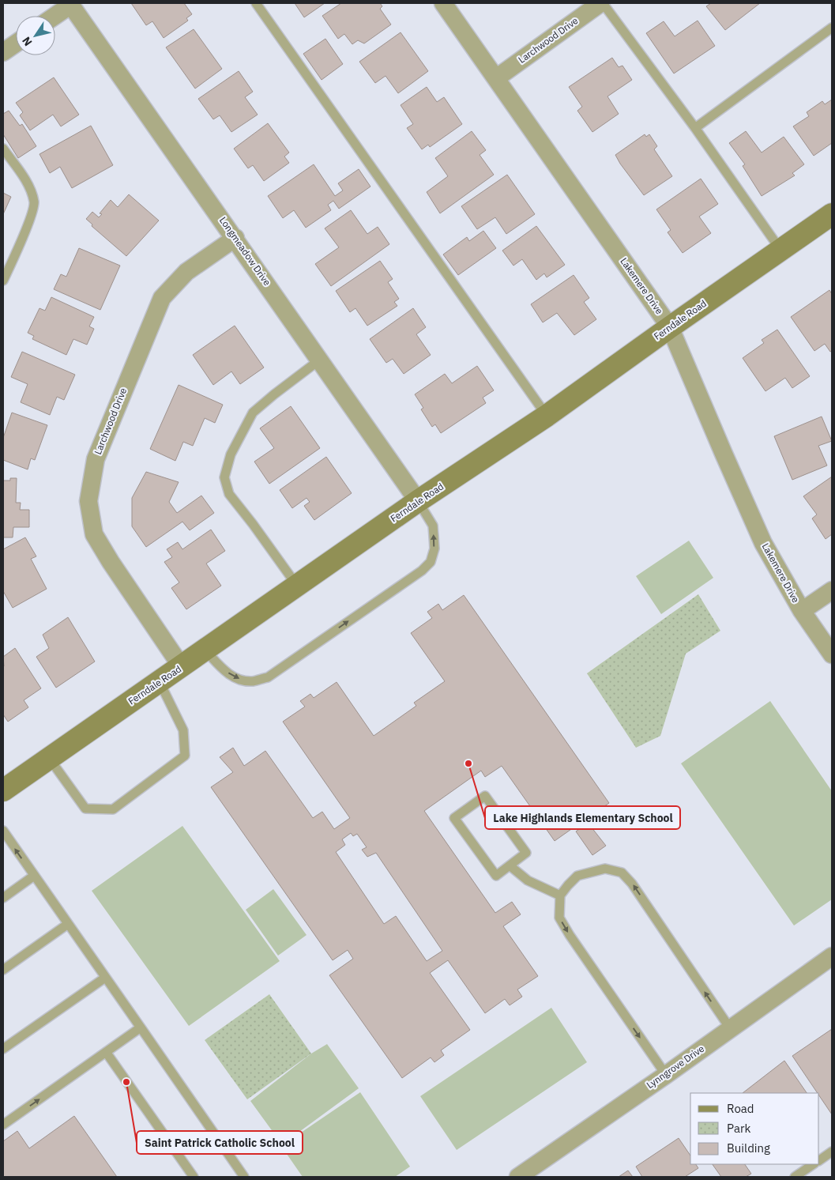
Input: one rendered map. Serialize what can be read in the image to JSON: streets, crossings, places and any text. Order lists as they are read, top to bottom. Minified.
{"streets":{"street":["Larchwood Drive","Longmeadow Drive","Lakemere Drive","Ferndale Road","Lynngrove Drive"]},"crossings":[["Larchwood Drive","Longmeadow Drive"],["Larchwood Drive","Lakemere Drive"],["Larchwood Drive","Ferndale Road"],["Longmeadow Drive","Ferndale Road"],["Lakemere Drive","Ferndale Road"]],"places":["Lake Highlands Elementary School","Saint Patrick Catholic School"],"legend":["Road","Park","Building"],"north":"bottom left"}
